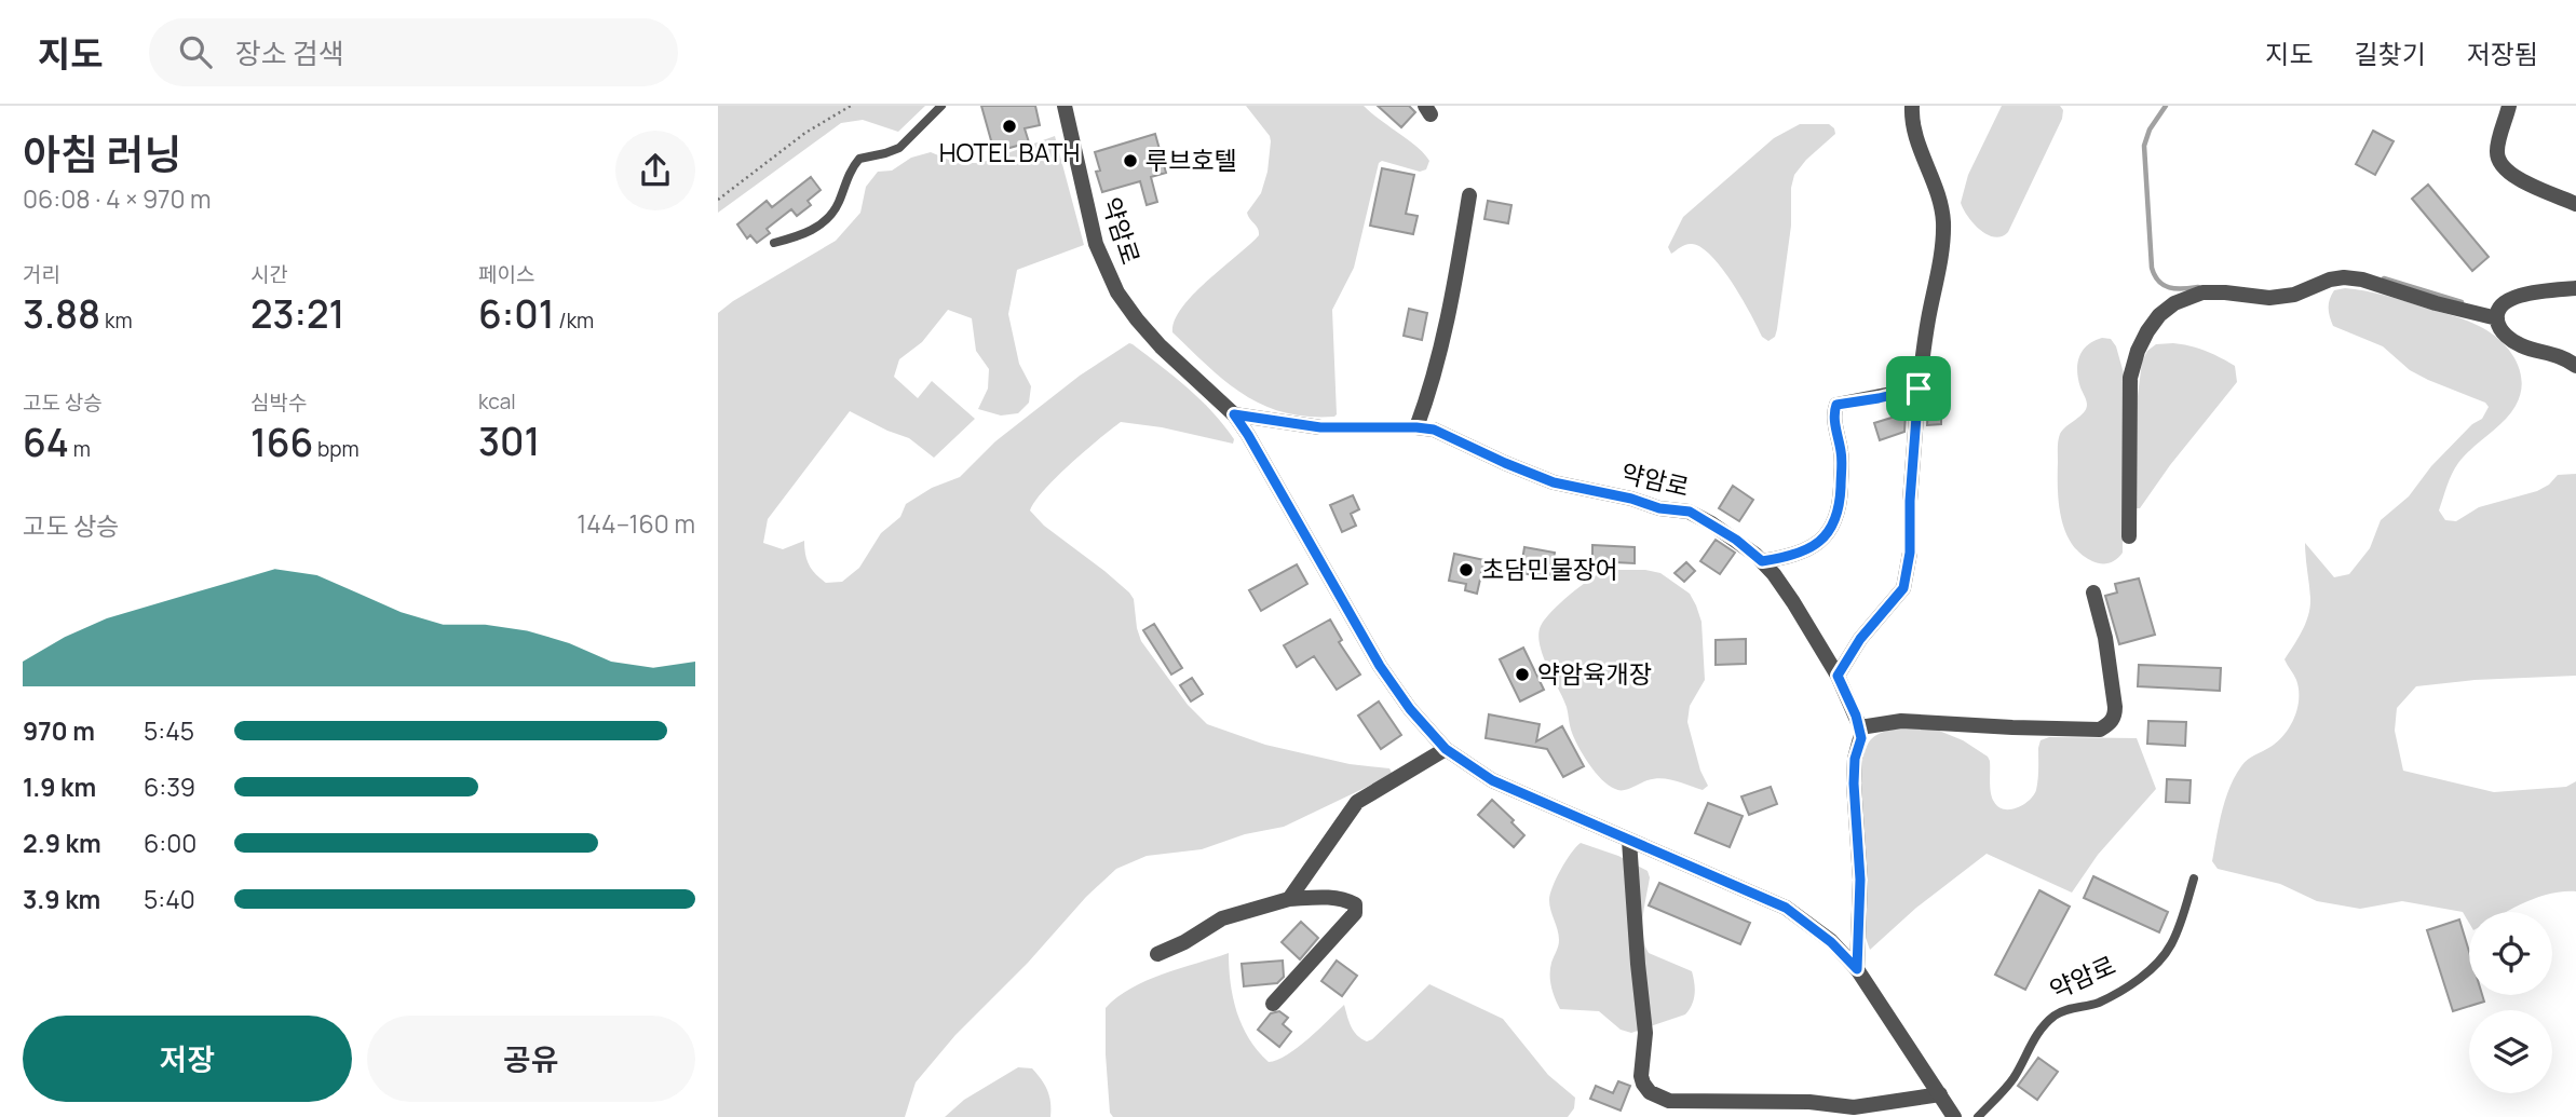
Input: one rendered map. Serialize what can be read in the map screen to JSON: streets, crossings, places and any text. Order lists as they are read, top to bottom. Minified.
{"streets":{"street":["약암로"]},"places":["HOTEL BATH","루브호텔","초담민물장어","약암육개장"],"page":{"header":"지도","search":"장소 검색","nav":["지도","길찾기","저장됨"],"heading":["아침 러닝","06:08 · 4 × 970 m"],"stats":[["거리","3.88 km"],["시간","23:21"],["페이스","6:01 /km"],["고도 상승","64 m"],["심박수","166 bpm"],["kcal","301"]],"chart":["고도 상승","144–160 m"],"list":[{"name":"970 m","note":"5:45"},{"name":"1.9 km","note":"6:39"},{"name":"2.9 km","note":"6:00"},{"name":"3.9 km","note":"5:40"}],"buttons":["저장","공유"]}}
